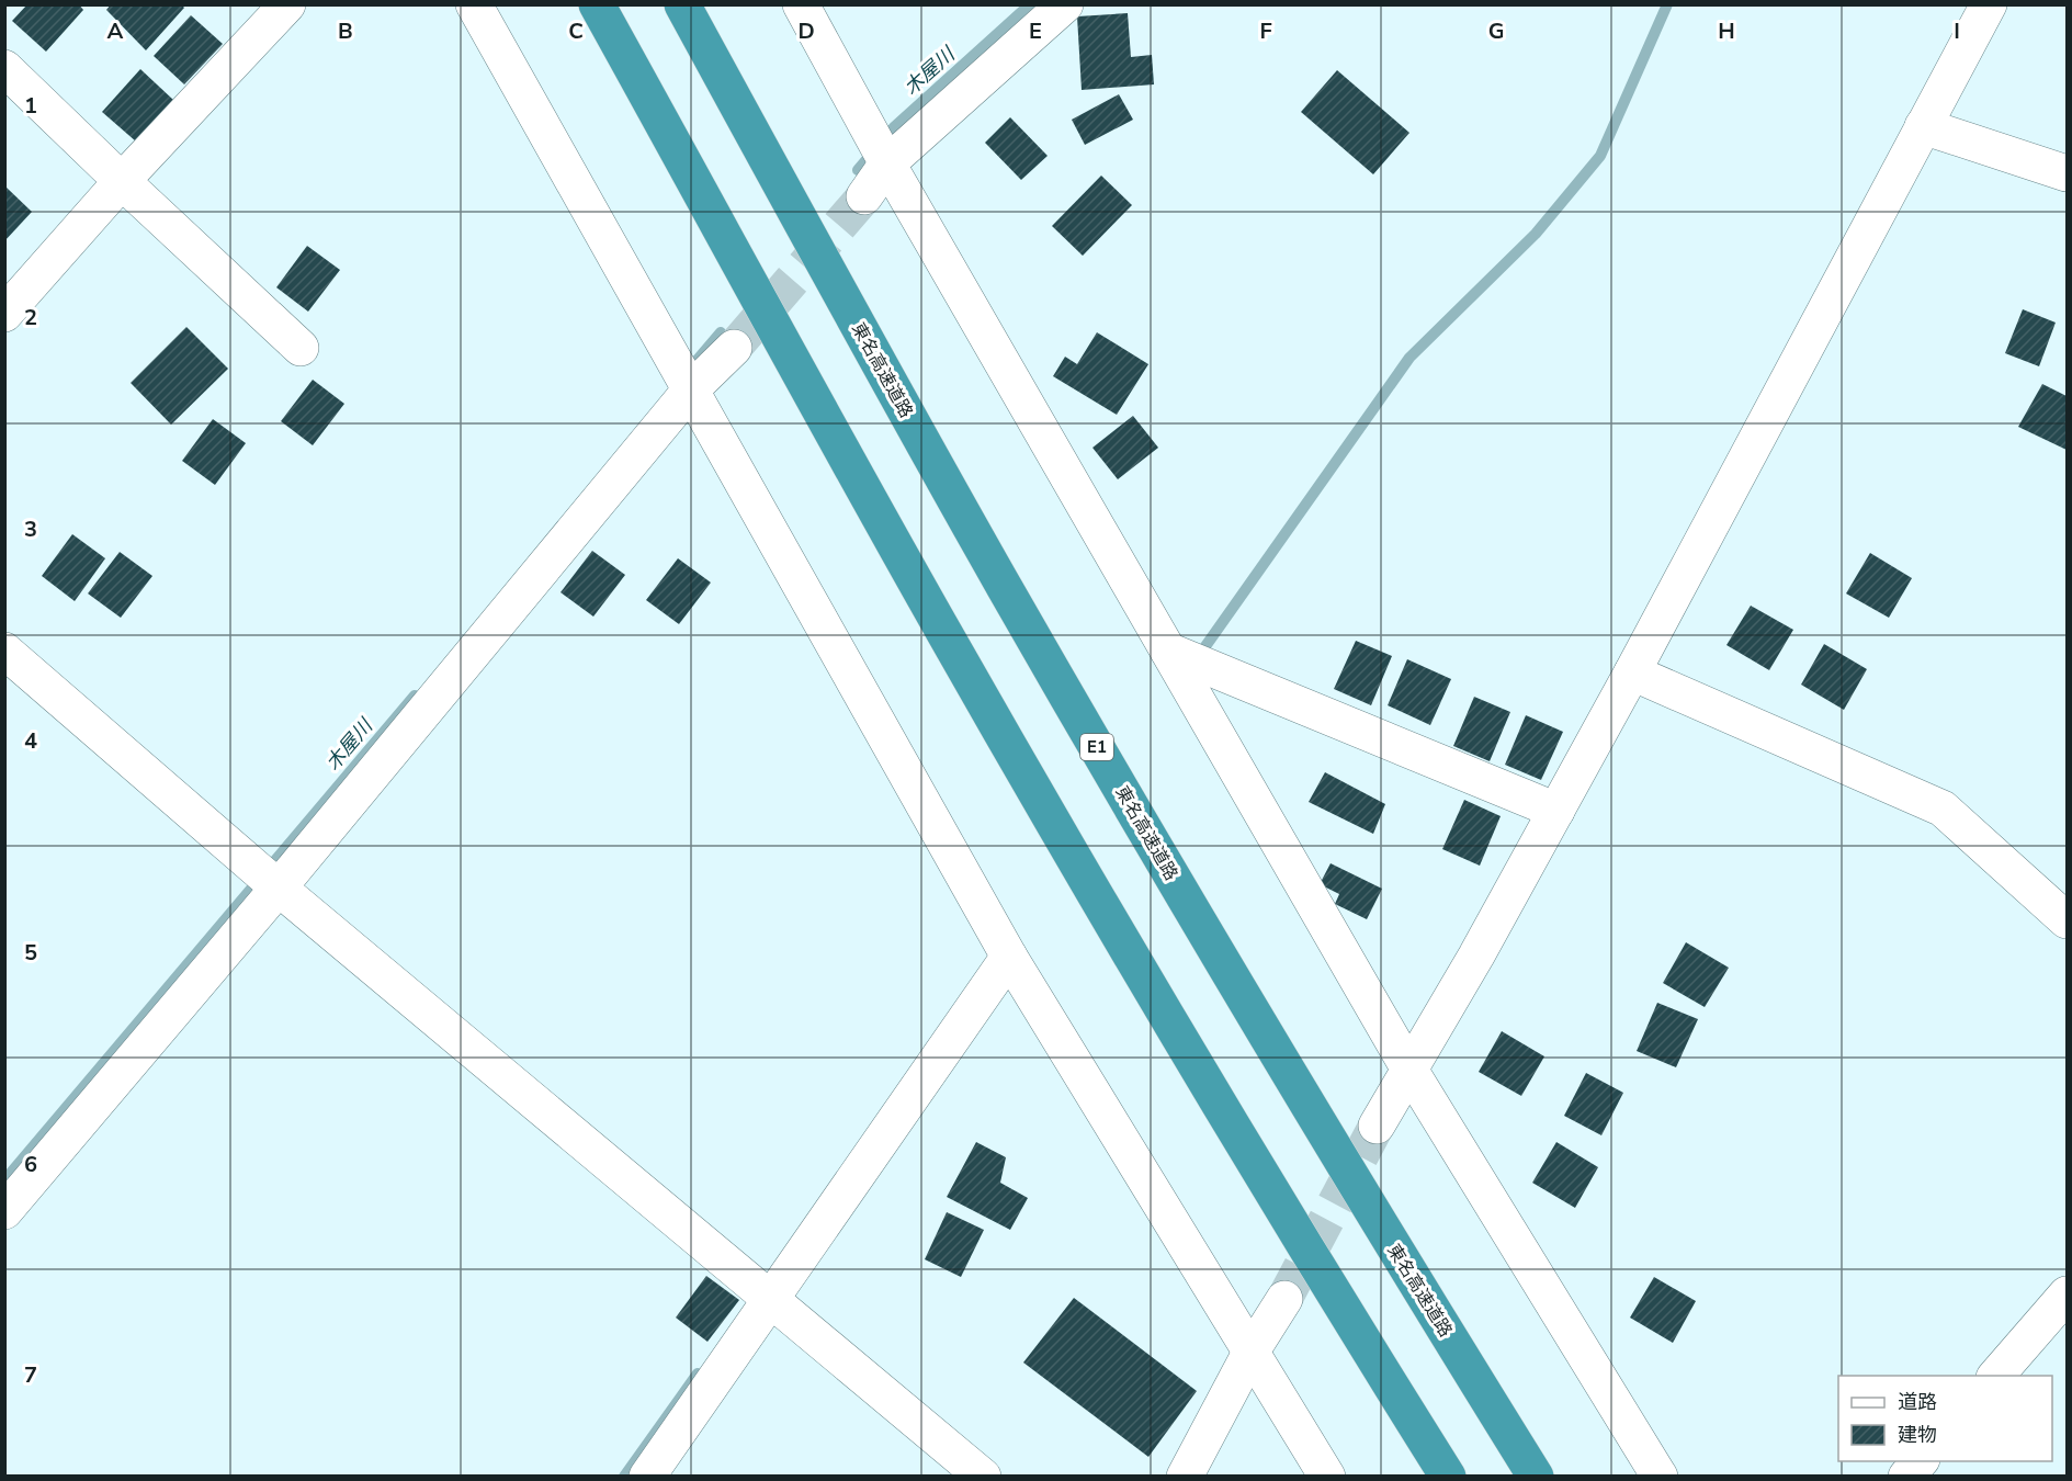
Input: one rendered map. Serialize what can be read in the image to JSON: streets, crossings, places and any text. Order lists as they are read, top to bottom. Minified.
{"streets":{"highway":["東名高速道路","E1"]},"water":["木屋川"],"legend":["道路","建物"],"grid":{"columns":["A","B","C","D","E","F","G","H","I"],"rows":["1","2","3","4","5","6","7"]}}
